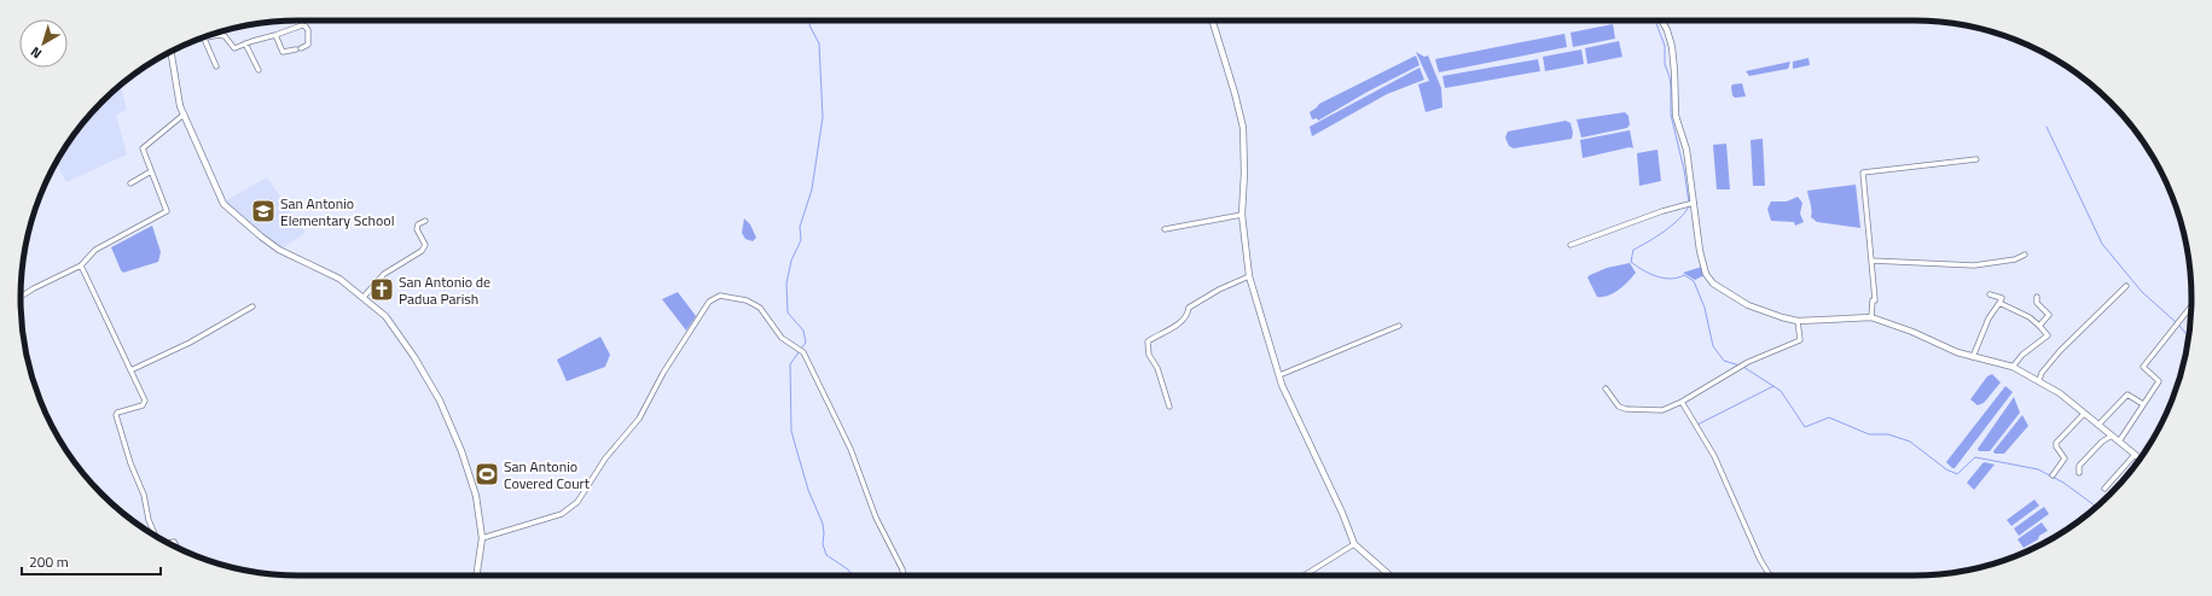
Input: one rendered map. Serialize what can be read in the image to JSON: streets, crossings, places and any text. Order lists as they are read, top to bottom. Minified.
{"places":{"school or university":["San Antonio Elementary School"],"church":["San Antonio de Padua Parish"],"sports":["San Antonio Covered Court"]},"scale_bar":"200 m","north":"bottom left"}
